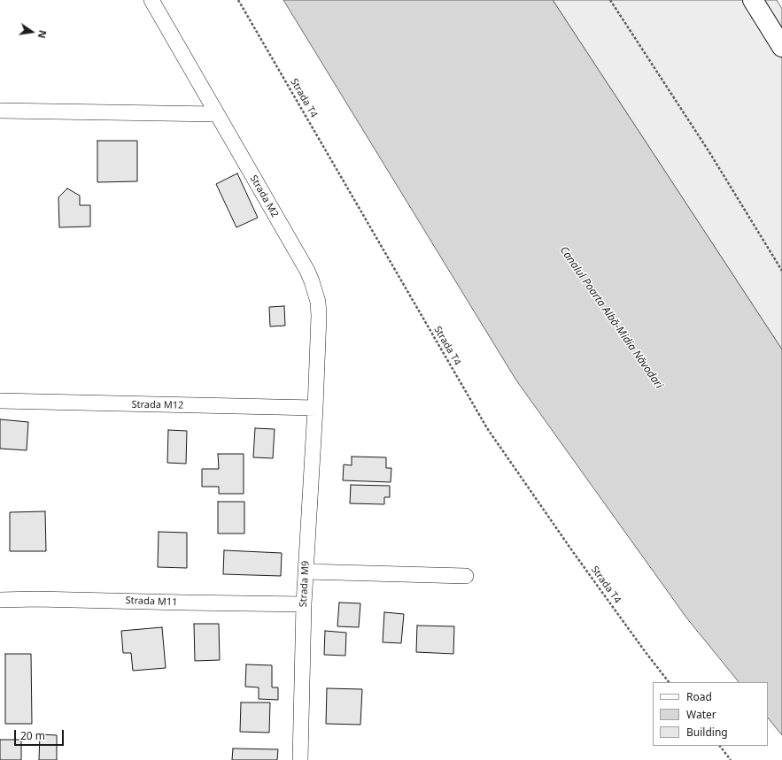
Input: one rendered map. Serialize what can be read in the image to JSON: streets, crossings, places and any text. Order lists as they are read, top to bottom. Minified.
{"streets":{"street":["Strada M2","Strada M12","Strada M9","Strada M11"],"path":["Strada T4"]},"crossings":[["Strada M2","Strada M12"],["Strada M2","Strada M9"],["Strada M12","Strada M9"],["Strada M9","Strada M11"]],"water":["Canalul Poarta Albă-Midia Năvodari"],"legend":["Road","Water","Building"],"scale_bar":"20 m","north":"right"}
